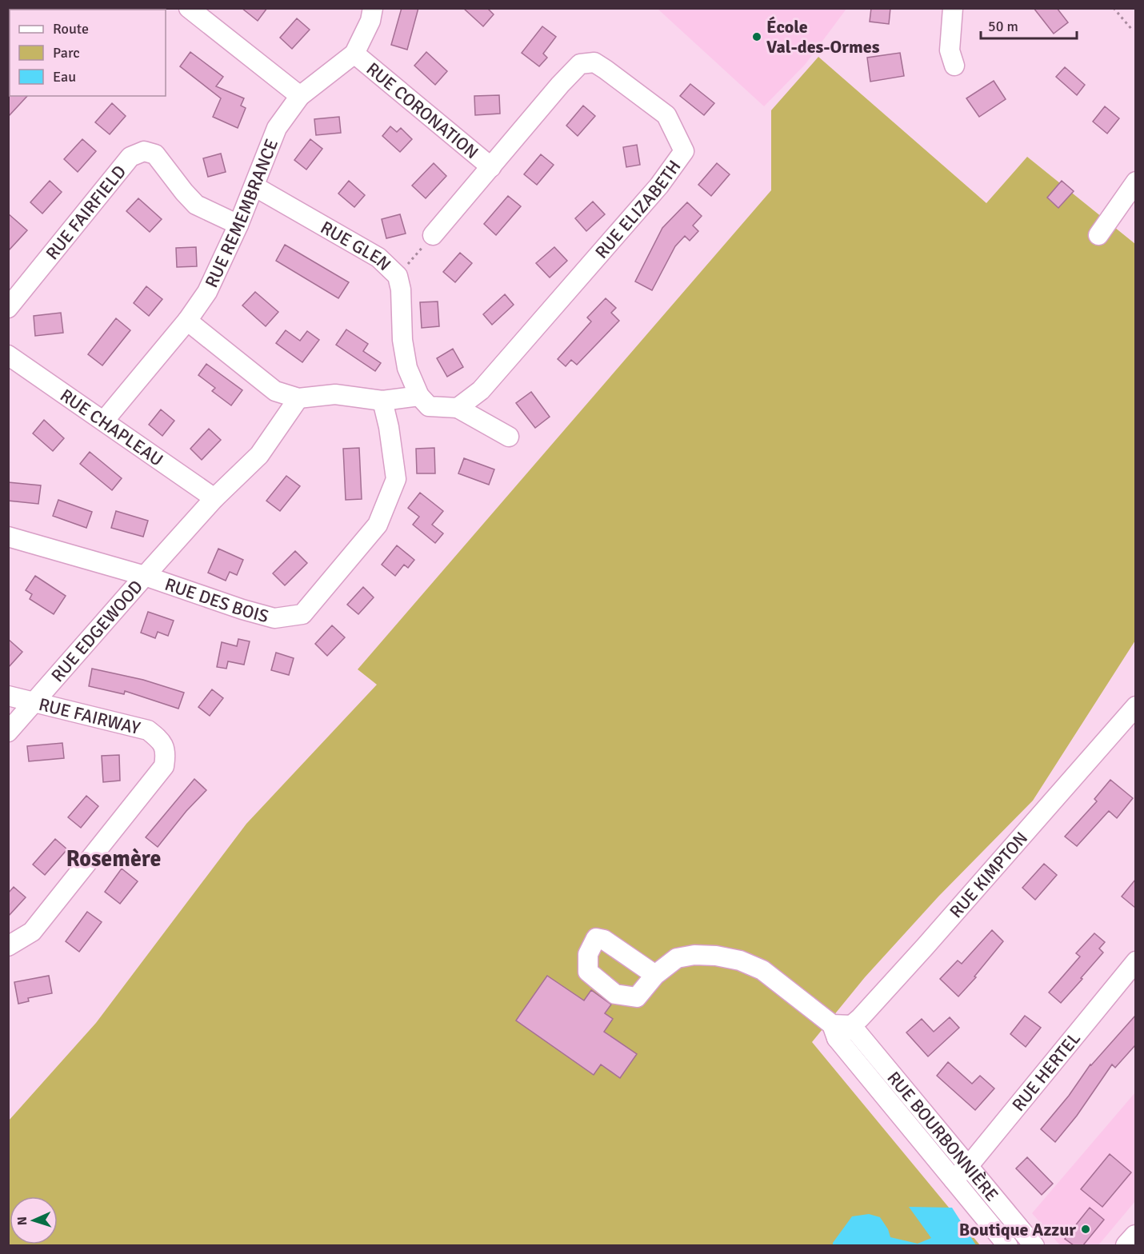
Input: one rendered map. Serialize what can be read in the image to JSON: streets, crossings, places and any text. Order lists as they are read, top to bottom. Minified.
{"streets":{"street":["RUE CORONATION","RUE ELIZABETH","RUE FAIRFIELD","RUE REMEMBRANCE","RUE GLEN","RUE CHAPLEAU","RUE DES BOIS","RUE EDGEWOOD","RUE FAIRWAY","RUE KIMPTON","RUE HERTEL","RUE BOURBONNIÈRE"]},"crossings":[["RUE CORONATION","RUE ELIZABETH"],["RUE CORONATION","RUE REMEMBRANCE"],["RUE FAIRFIELD","RUE REMEMBRANCE"],["RUE REMEMBRANCE","RUE GLEN"],["RUE REMEMBRANCE","RUE CHAPLEAU"],["RUE CHAPLEAU","RUE EDGEWOOD"],["RUE DES BOIS","RUE EDGEWOOD"],["RUE EDGEWOOD","RUE FAIRWAY"],["RUE KIMPTON","RUE BOURBONNIÈRE"],["RUE HERTEL","RUE BOURBONNIÈRE"]],"districts":["Rosemère"],"places":["École Val-des-Ormes","Boutique Azzur"],"legend":["Route","Parc","Eau"],"scale_bar":"50 m","north":"left"}
